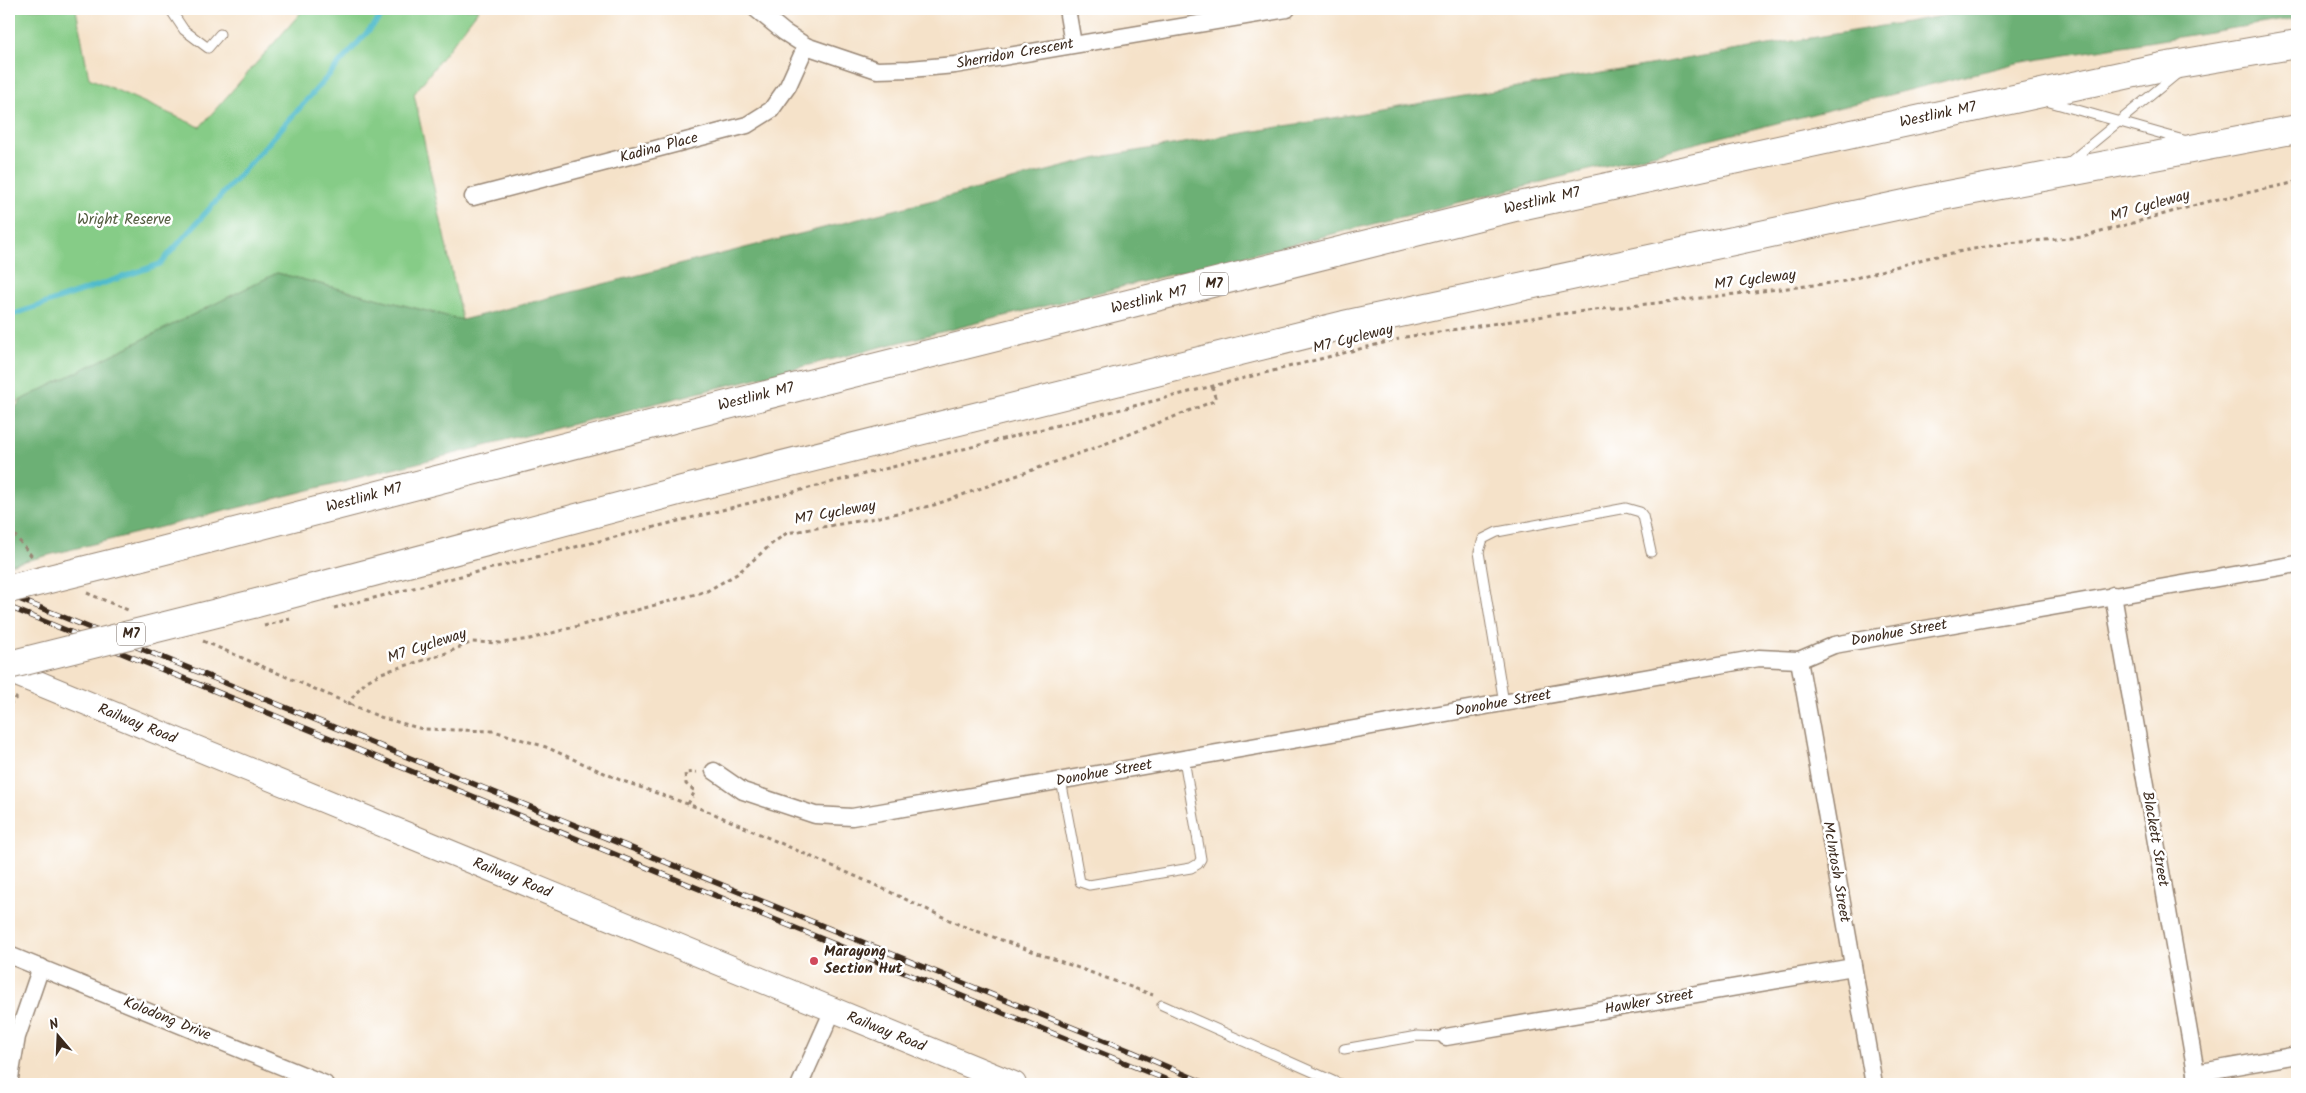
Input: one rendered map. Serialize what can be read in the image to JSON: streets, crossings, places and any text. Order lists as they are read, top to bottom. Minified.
{"streets":{"highway":["Westlink M7","M7"],"street":["Sherridon Crescent","Kadina Place","Donohue Street","Railway Road","Blackett Street","McIntosh Street","Hawker Street","Kolodong Drive"],"path":["M7 Cycleway"]},"crossings":[["Sherridon Crescent","Kadina Place"],["Donohue Street","Blackett Street"],["Donohue Street","McIntosh Street"],["McIntosh Street","Hawker Street"]],"parks":["Wright Reserve"],"places":["Marayong Section Hut"],"north":"top"}
